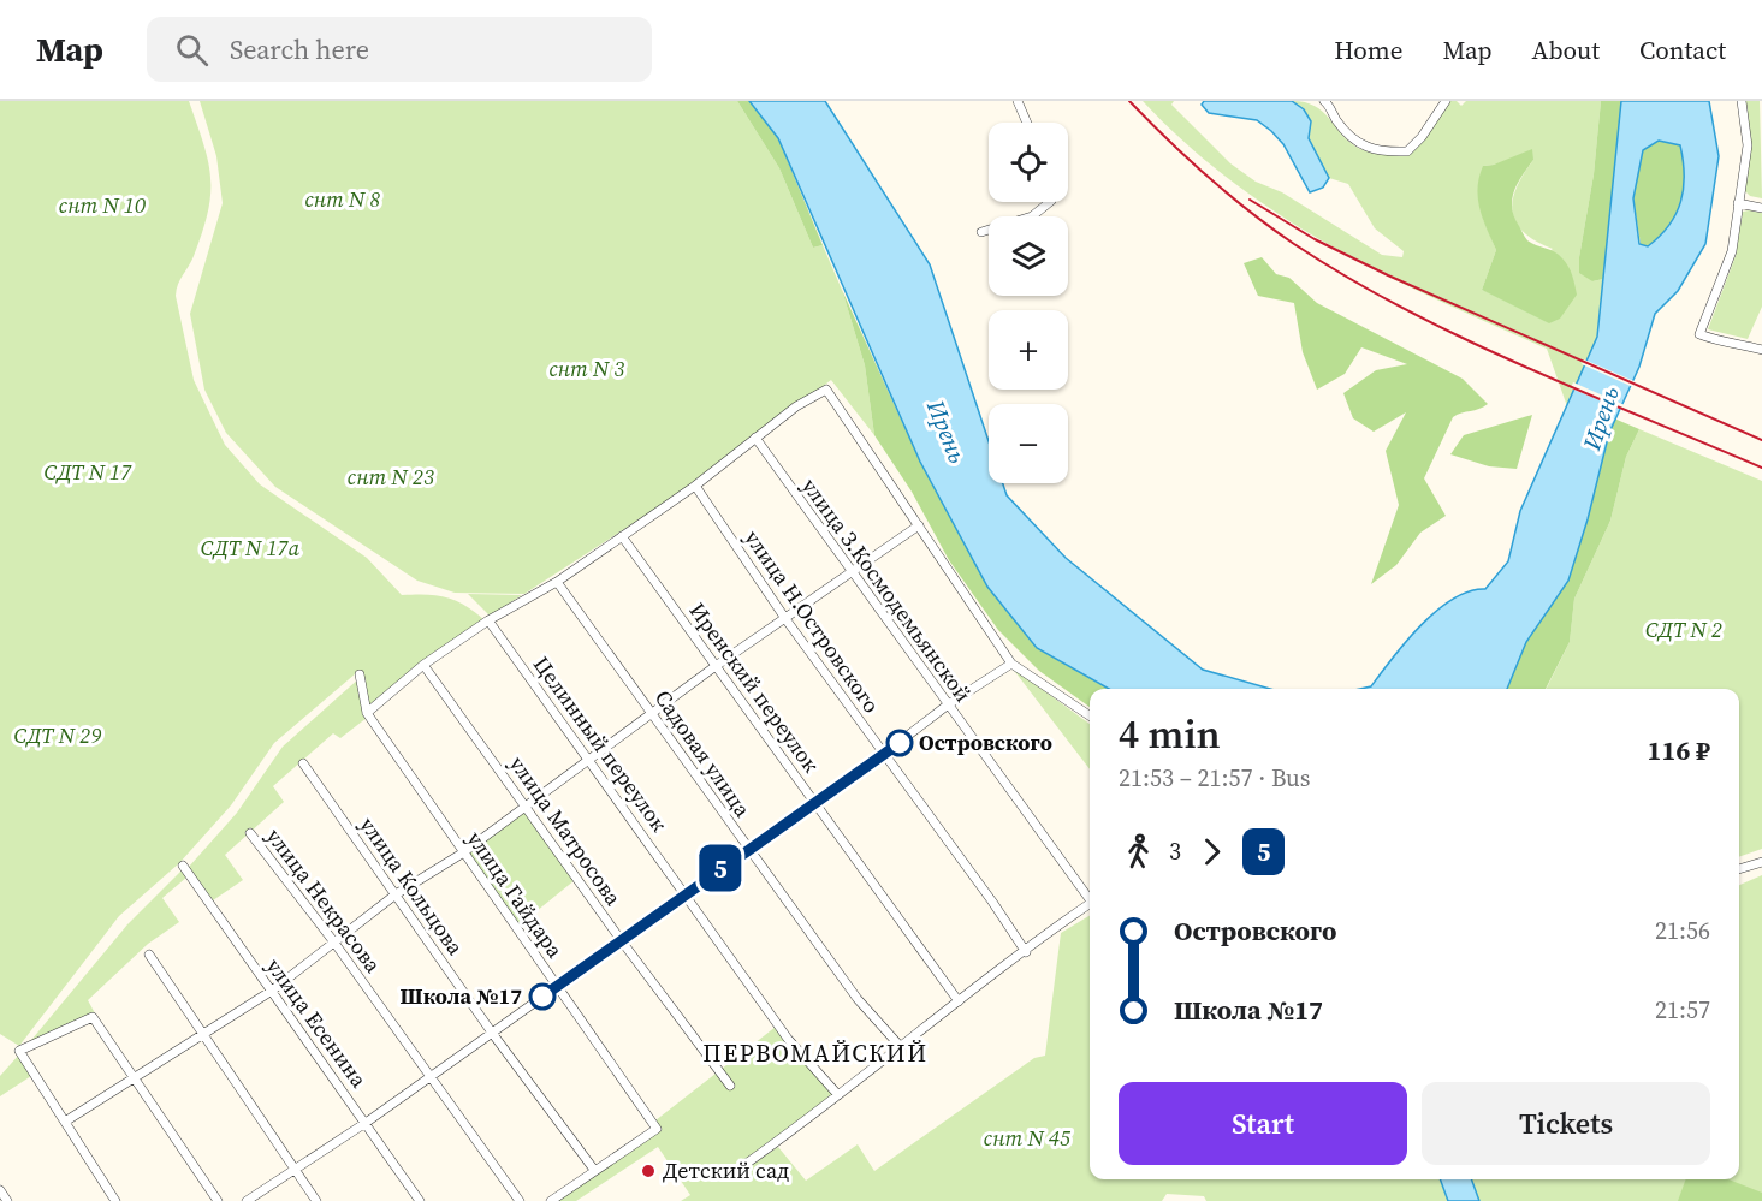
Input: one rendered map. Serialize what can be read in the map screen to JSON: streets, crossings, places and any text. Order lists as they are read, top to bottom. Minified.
{"streets":{"street":["улица З.Космодемьянской","улица Н.Островского","Иренский переулок","Целинный переулок","Садовая улица","улица Матросова","улица Кольцова","улица Гайдара","улица Некрасова","улица Есенина"]},"crossings":[["улица Кольцова","улица Гайдара"]],"districts":["ПЕРВОМАЙСКИЙ"],"water":["Ирень"],"parks":["снт N 8","снт N 10","снт N 3","СДТ N 17","снт N 23","СДТ N 17а","СДТ N 2","СДТ N 29","снт N 45"],"places":["Островского","Школа №17","Детский сад"],"lines":["bus line 5"],"page":{"header":"Map","search":"Search here","nav":["Home","Map","About","Contact"],"on_map":"5","map_buttons":["+","−"],"heading":["4 min","21:53 – 21:57 · Bus","116 ₽"],"legs":["3","5"],"list":[{"name":"Островского","value":"21:56"},{"name":"Школа №17","value":"21:57"}],"buttons":["Start","Tickets"]}}
